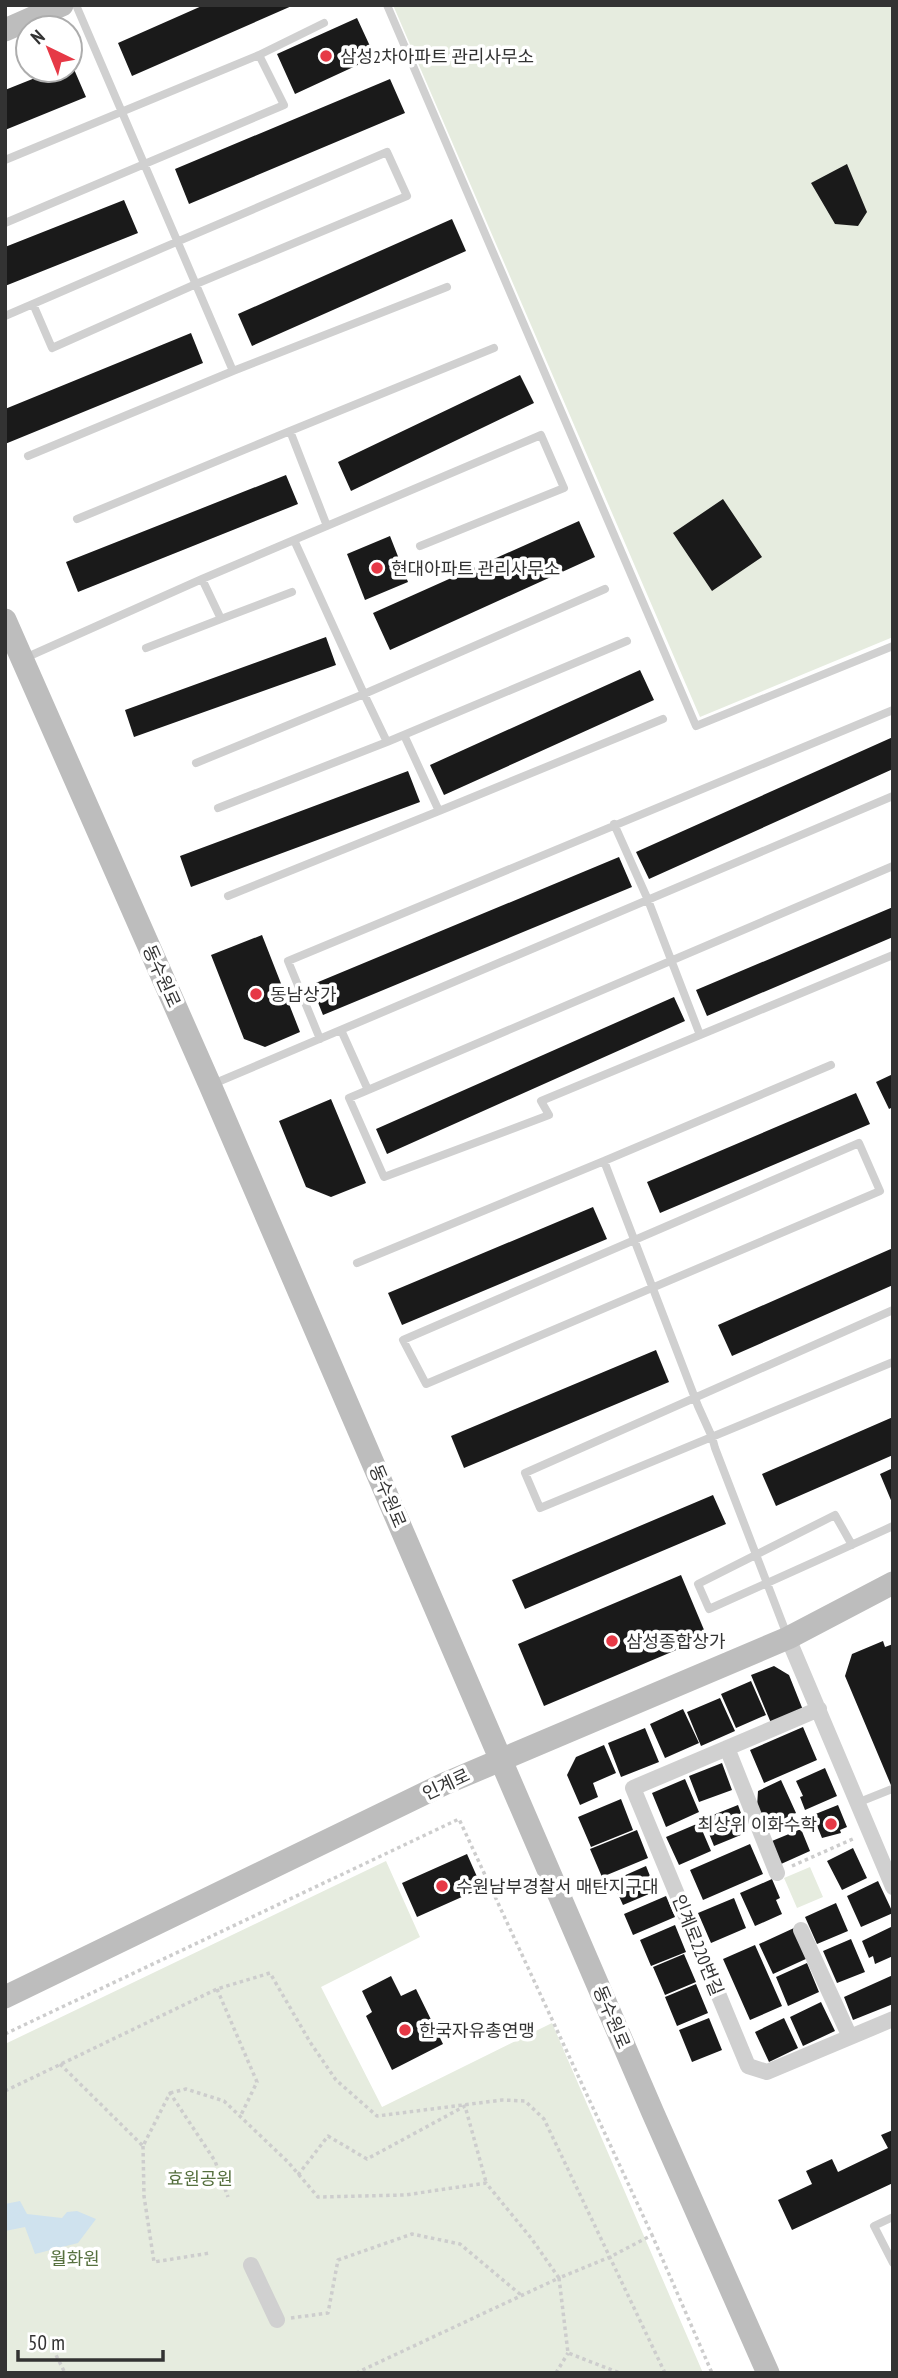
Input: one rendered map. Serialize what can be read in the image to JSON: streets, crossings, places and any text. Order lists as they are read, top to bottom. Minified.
{"streets":{"main road":["동수원로","인계로"],"street":["인계로220번길"]},"crossings":[["동수원로","인계로"]],"parks":["효원공원","월화원"],"places":["삼성2차아파트 관리사무소","현대아파트 관리사무소","동남상가","삼성종합상가","최상위 이화수학","수원남부경찰서 매탄지구대","한국자유총연맹"],"scale_bar":"50 m","north":"top left"}
